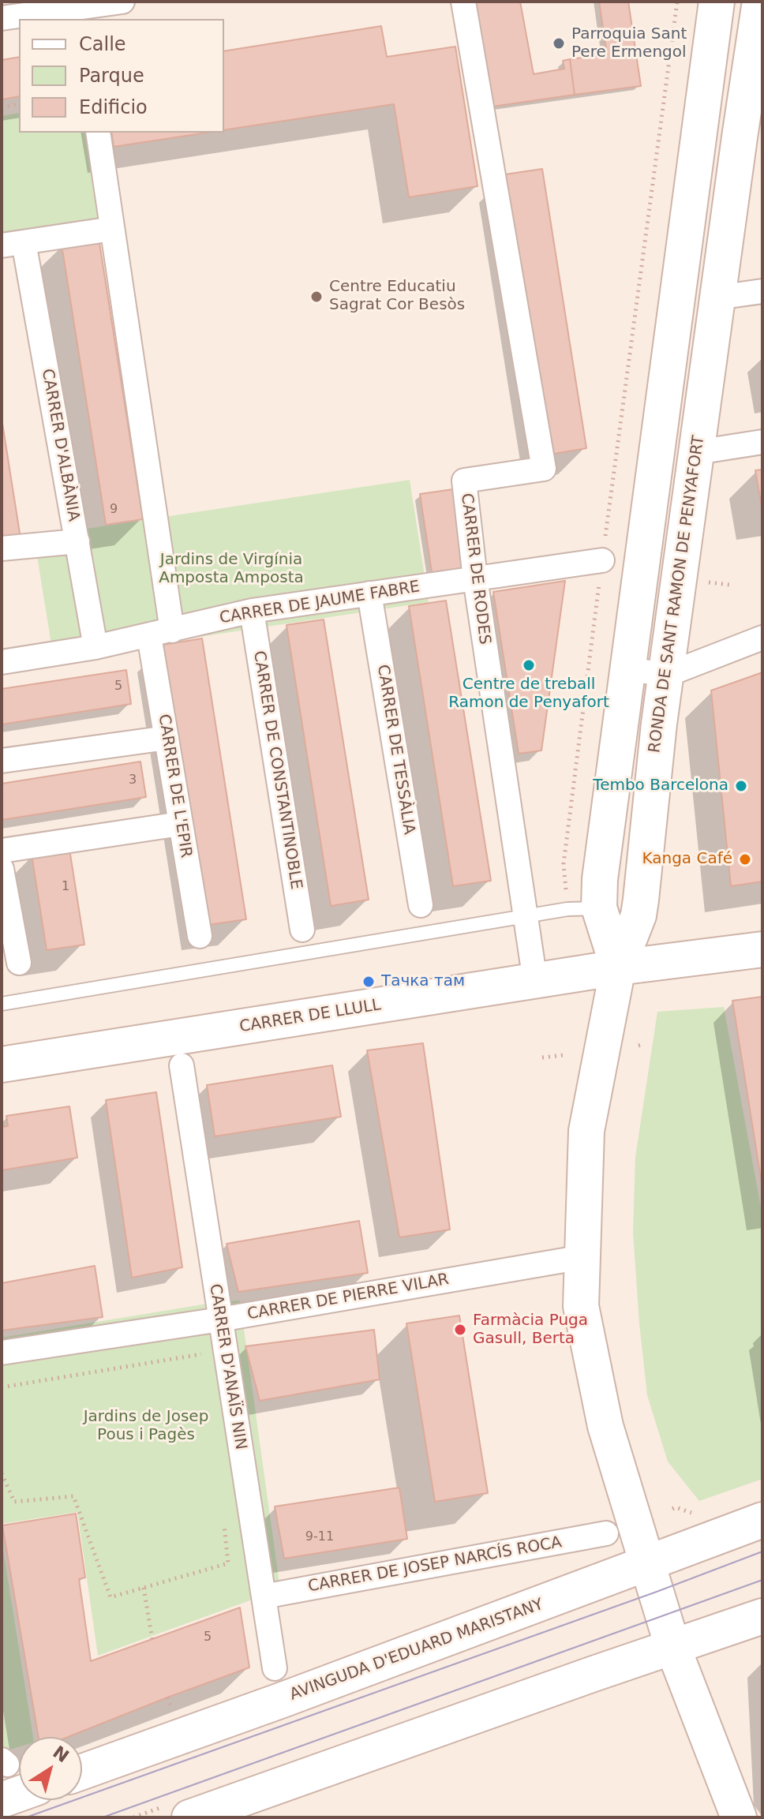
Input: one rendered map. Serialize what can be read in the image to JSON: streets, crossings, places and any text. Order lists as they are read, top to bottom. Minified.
{"streets":{"main road":["RONDA DE SANT RAMON DE PENYAFORT","CARRER DE LLULL","AVINGUDA D'EDUARD MARISTANY"],"street":["CARRER D'ALBÀNIA","CARRER DE RODES","CARRER DE JAUME FABRE","CARRER DE TESSÀLIA","CARRER DE CONSTANTINOBLE","CARRER DE L'EPIR","CARRER DE PIERRE VILAR","CARRER D'ANAÏS NIN","CARRER DE JOSEP NARCÍS ROCA"]},"crossings":[["CARRER D'ALBÀNIA","CARRER DE JAUME FABRE"],["CARRER DE RODES","CARRER DE JAUME FABRE"],["CARRER DE RODES","CARRER DE LLULL"],["RONDA DE SANT RAMON DE PENYAFORT","CARRER DE LLULL"],["RONDA DE SANT RAMON DE PENYAFORT","CARRER DE PIERRE VILAR"],["RONDA DE SANT RAMON DE PENYAFORT","AVINGUDA D'EDUARD MARISTANY"],["CARRER DE JAUME FABRE","CARRER DE TESSÀLIA"],["CARRER DE JAUME FABRE","CARRER DE CONSTANTINOBLE"],["CARRER DE JAUME FABRE","CARRER DE L'EPIR"],["CARRER DE PIERRE VILAR","CARRER D'ANAÏS NIN"],["CARRER D'ANAÏS NIN","CARRER DE JOSEP NARCÍS ROCA"]],"parks":["Jardins de Virgínia Amposta Amposta","Jardins de Josep Pous i Pagès"],"places":["Parroquia Sant Pere Ermengol","Centre Educatiu Sagrat Cor Besòs","Centre de treball Ramon de Penyafort","Tembo Barcelona","Kanga Café","Тачка там","Farmàcia Puga Gasull, Berta"],"house_numbers":["9","5","3","1","9-11","5"],"legend":["Calle","Parque","Edificio"],"north":"top right"}
